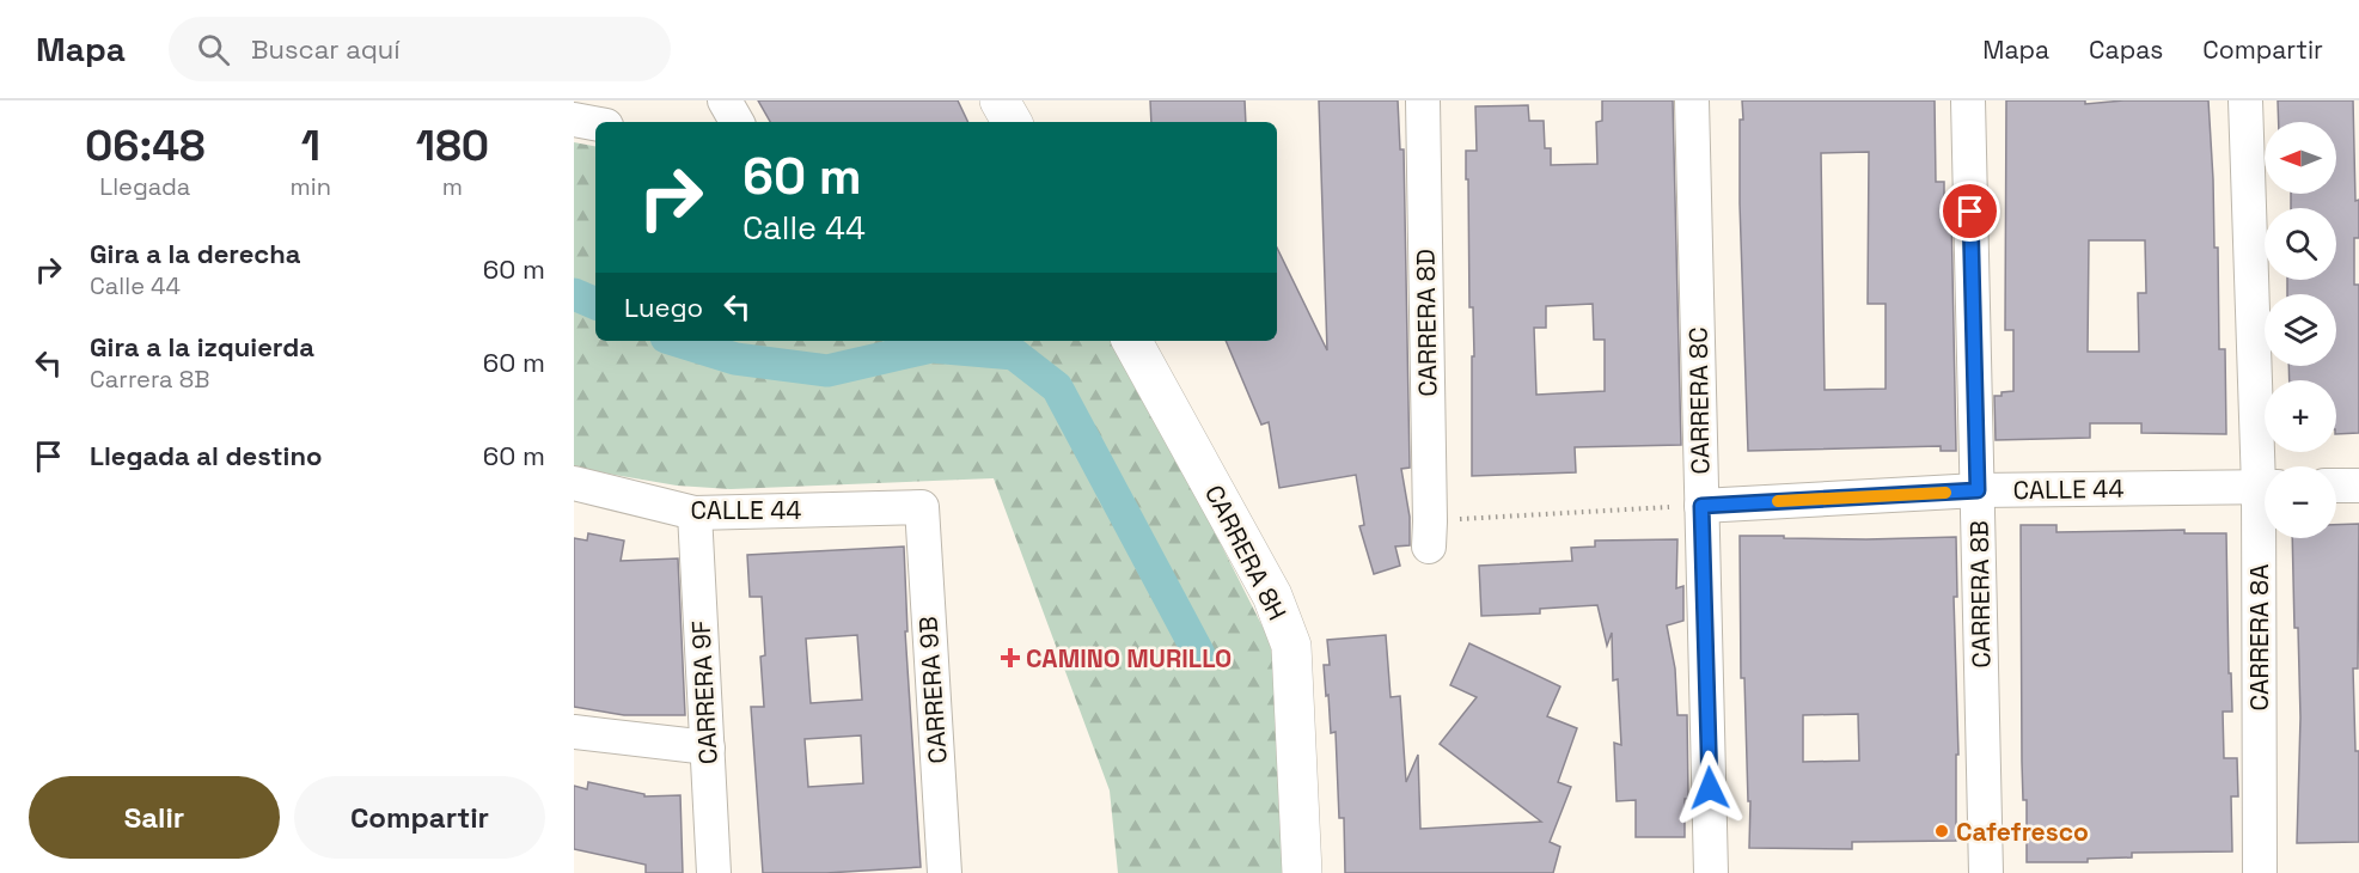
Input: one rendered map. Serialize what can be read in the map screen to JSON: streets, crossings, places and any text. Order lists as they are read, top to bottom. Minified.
{"streets":{"street":["CARRERA 8D","CARRERA 8C","CALLE 44","CARRERA 8H","CARRERA 8B","CARRERA 8A","CARRERA 9B","CARRERA 9F"]},"crossings":[["CARRERA 8C","CALLE 44"],["CALLE 44","CARRERA 8B"],["CALLE 44","CARRERA 9B"],["CALLE 44","CARRERA 9F"]],"places":{"health":["CAMINO MURILLO"],"other":["Cafefresco"]},"north":"left","page":{"header":"Mapa","search":"Buscar aquí","nav":["Mapa","Capas","Compartir"],"eta":["06:48","Llegada","1","min","180","m"],"map_buttons":["+","−"],"turn":["60 m","Calle 44"],"list":[{"name":"Gira a la derecha","note":"Calle 44","value":"60 m"},{"name":"Gira a la izquierda","note":"Carrera 8B","value":"60 m"},{"name":"Llegada al destino","value":"60 m"}],"then":"Luego","buttons":["Salir","Compartir"]}}
